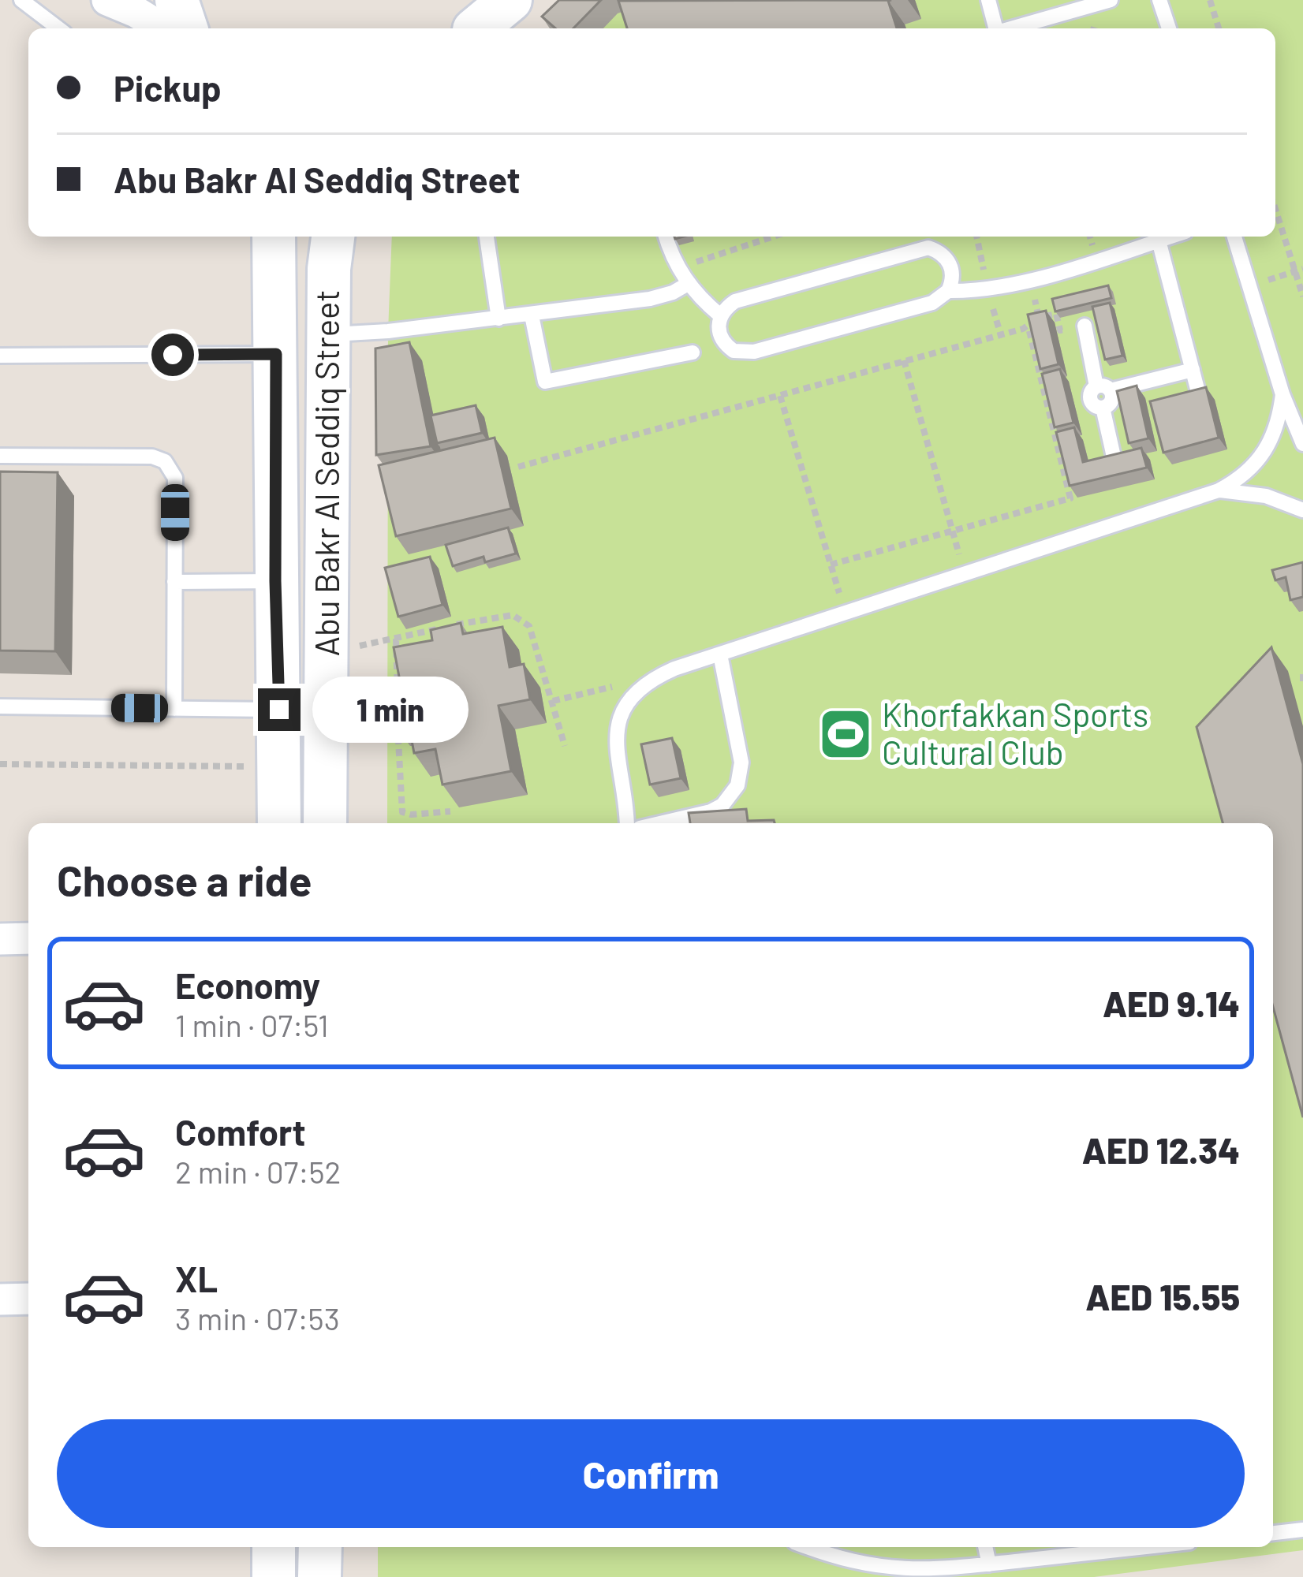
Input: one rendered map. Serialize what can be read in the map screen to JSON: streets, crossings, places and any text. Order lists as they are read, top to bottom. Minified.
{"streets":{"main road":["Abu Bakr Al Seddiq Street"]},"places":{"sports":["Khorfakkan Sports Cultural Club"]},"page":{"banner":["Pickup","Abu Bakr Al Seddiq Street"],"bubble":"1 min","heading":"Choose a ride","list":[{"name":"Economy","note":"1 min · 07:51","value":"AED 9.14"},{"name":"Comfort","note":"2 min · 07:52","value":"AED 12.34"},{"name":"XL","note":"3 min · 07:53","value":"AED 15.55"}],"buttons":"Confirm"}}
